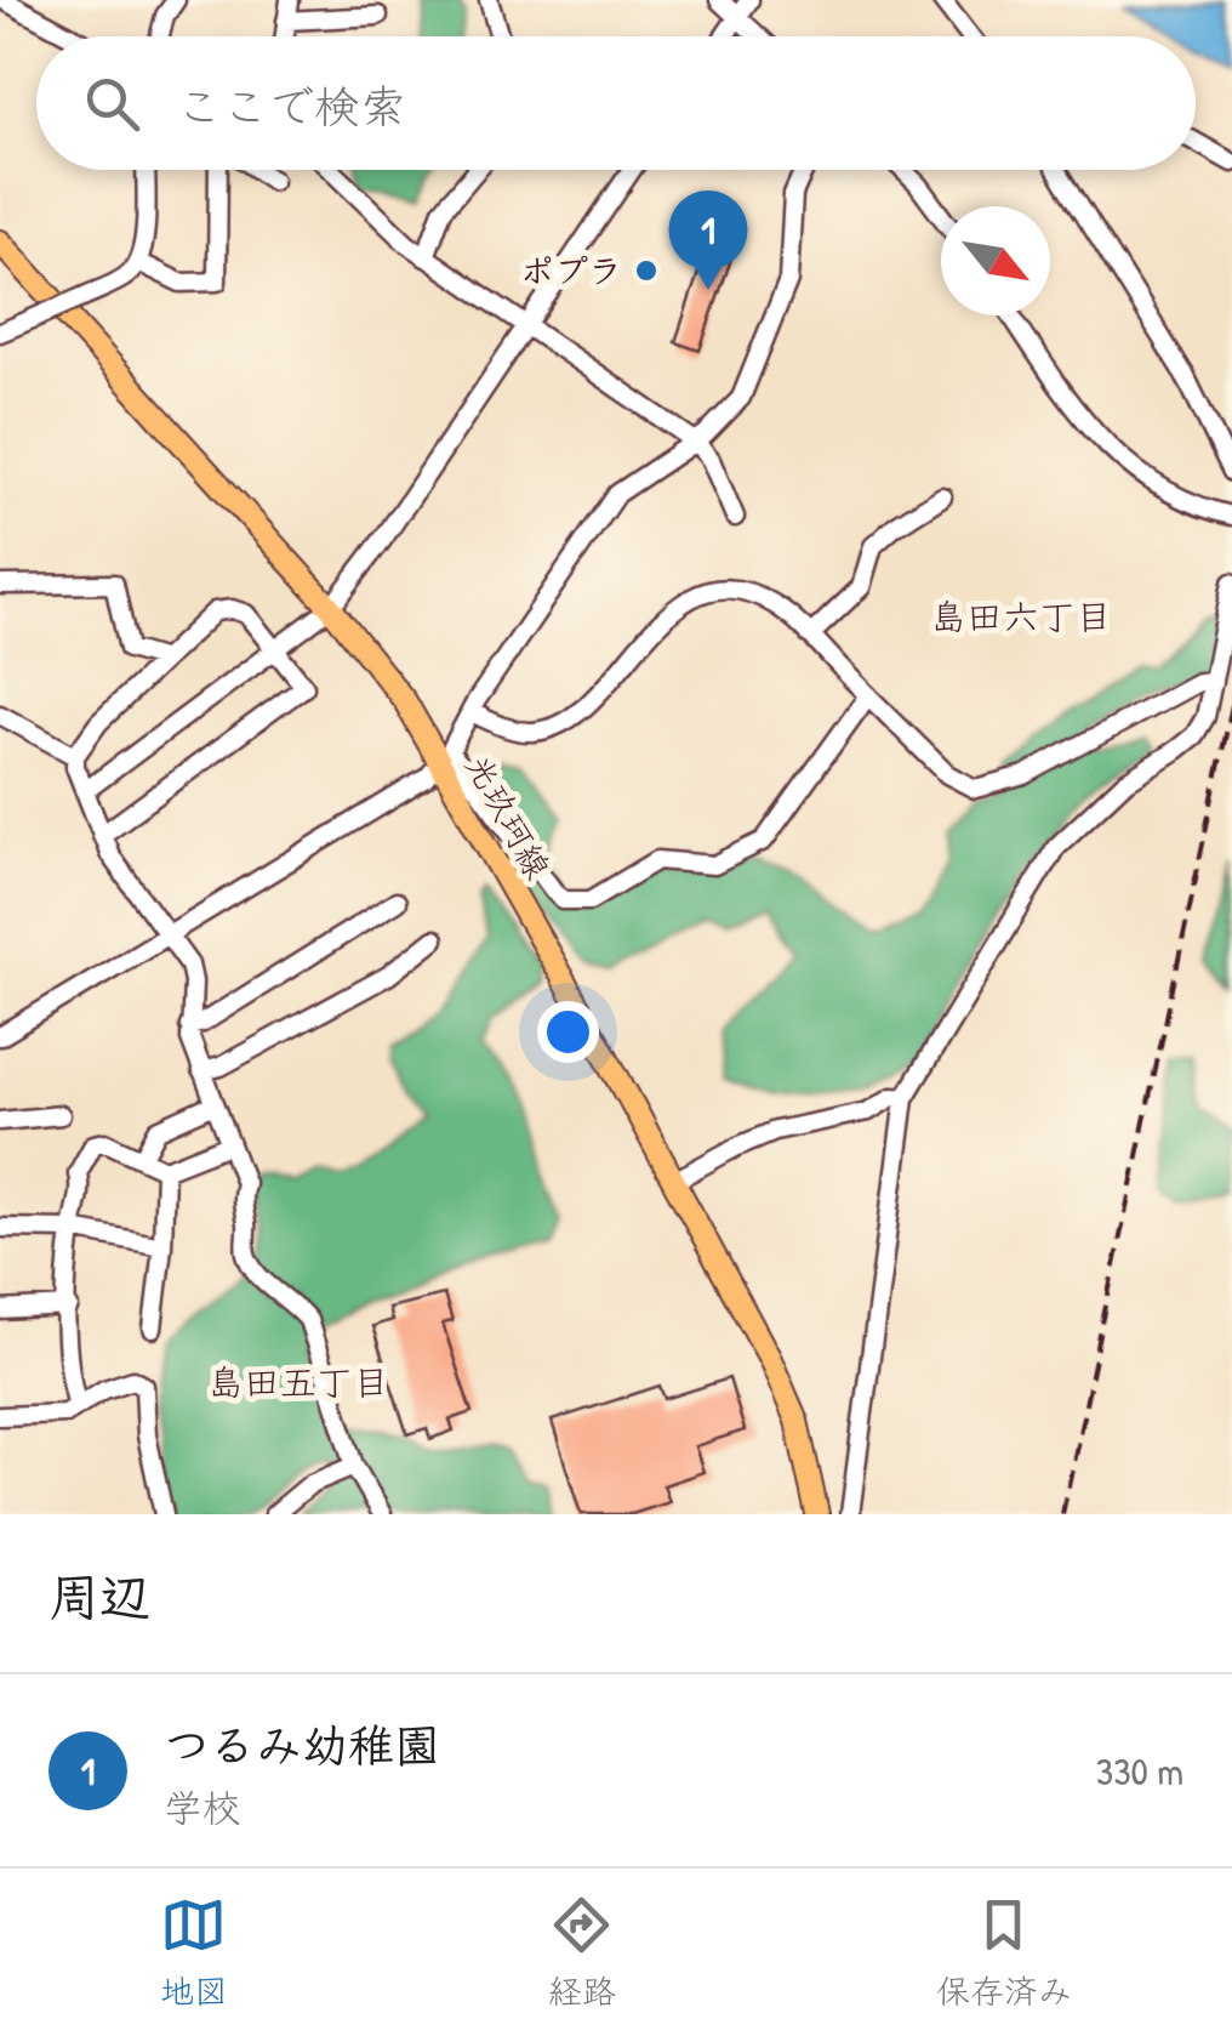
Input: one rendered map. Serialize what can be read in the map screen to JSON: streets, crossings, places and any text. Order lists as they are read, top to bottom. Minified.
{"streets":{"main road":["光玖珂線"]},"districts":["島田六丁目","島田五丁目"],"places":["ポプラ"],"north":"bottom right","page":{"search":"ここで検索","pins":"1","heading":"周辺","list":[{"mark":"1","name":"つるみ幼稚園","note":"学校","value":"330 m"}],"nav":["地図","経路","保存済み"]}}
